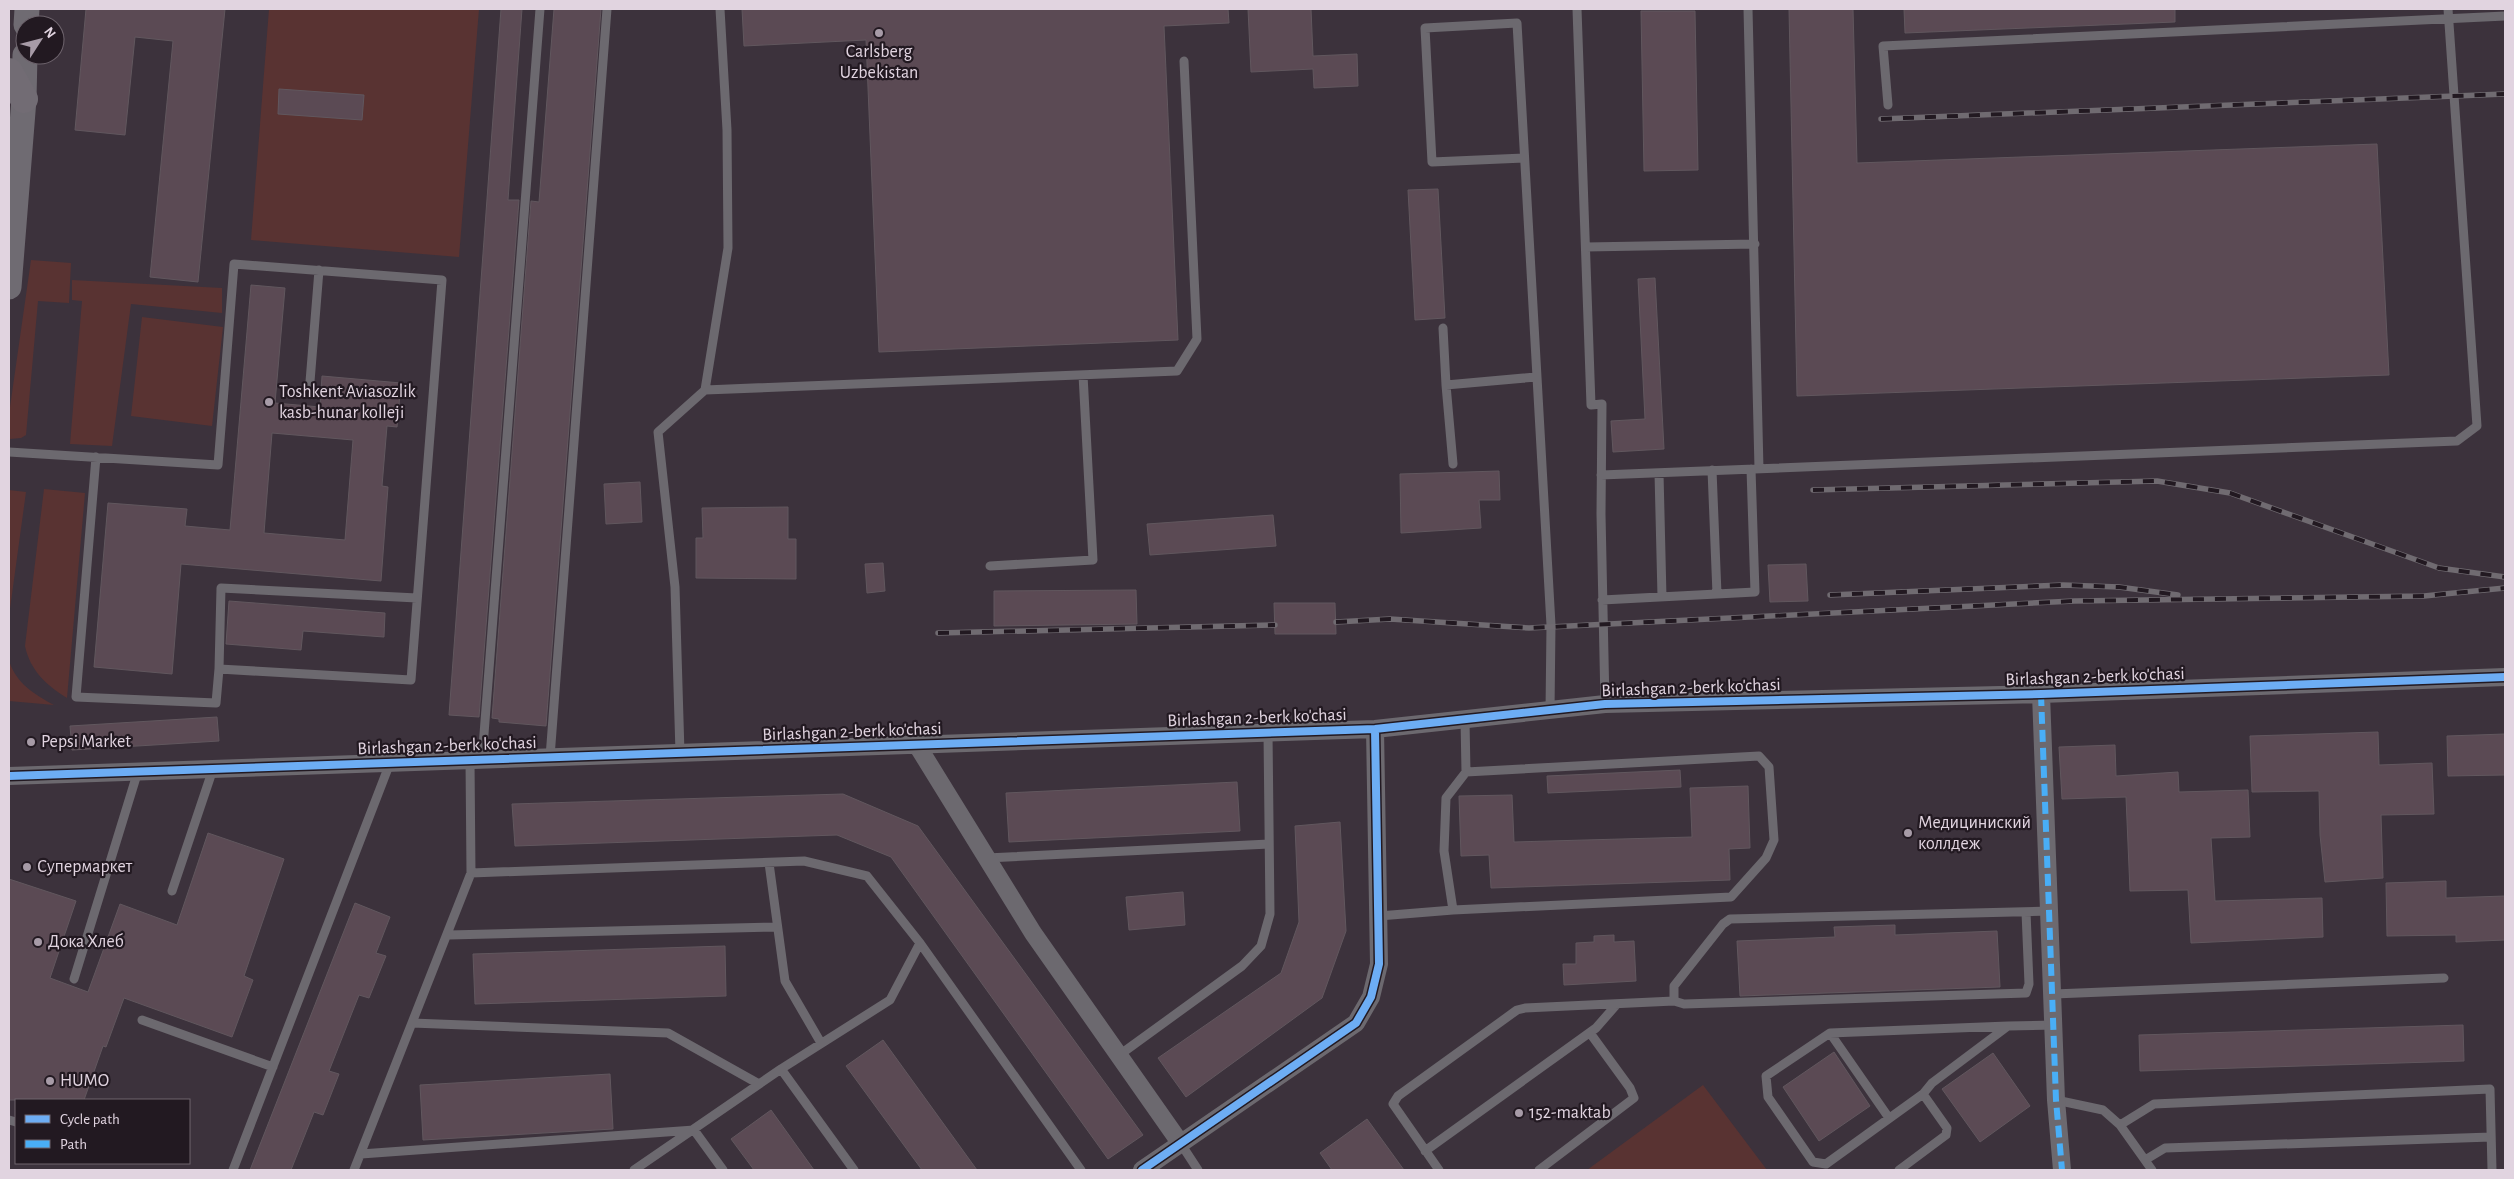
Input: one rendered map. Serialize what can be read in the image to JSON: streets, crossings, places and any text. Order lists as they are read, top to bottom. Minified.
{"streets":{"street":["Birlashgan 2-berk ko'chasi"]},"places":["Carlsberg Uzbekistan","Toshkent Aviasozlik kasb-hunar kolleji","Pepsi Market","Медициниский коллдеж","Супермаркет","Дока Хлеб","HUMO","152-maktab"],"legend":["Cycle path","Path"],"north":"top right"}
